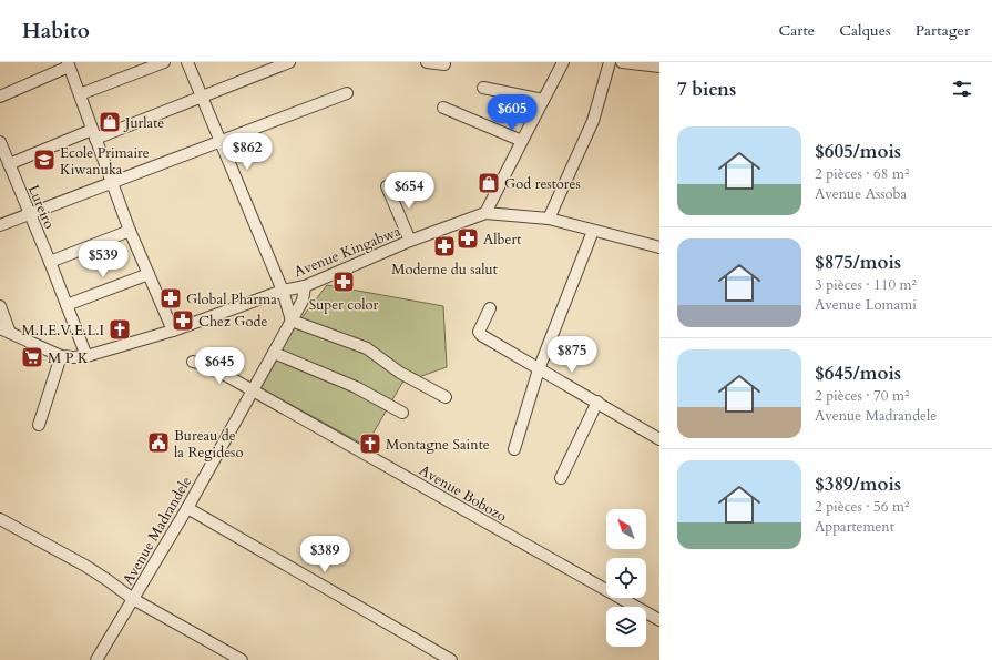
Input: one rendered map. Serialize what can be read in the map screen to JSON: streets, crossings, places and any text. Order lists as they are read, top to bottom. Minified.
{"streets":{"street":["Lureiro","Avenue Kingabwa","Avenue Bobozo","Avenue Madrandele"]},"crossings":[["Lureiro","Avenue Kingabwa"],["Avenue Kingabwa","Avenue Madrandele"],["Avenue Bobozo","Avenue Madrandele"]],"places":{"shop":["Jurlate","God restores"],"school or university":["Ecole Primaire Kiwanuka"],"pharmacy":["Albert","Moderne du salut","Super color","Global Pharma","Chez Gode"],"church":["M.I.E.V.E.L.I","Montagne Sainte"],"supermarket":["M P K"],"public building":["Bureau de la Regideso"]},"north":"top left","page":{"header":"Habito","nav":["Carte","Calques","Partager"],"heading":"7 biens","price":["$605","$862","$654","$539","$875","$645","$389"],"list":[{"name":"$605/mois","note":"2 pièces · 68 m² · Avenue Assoba"},{"name":"$875/mois","note":"3 pièces · 110 m² · Avenue Lomami"},{"name":"$645/mois","note":"2 pièces · 70 m² · Avenue Madrandele"},{"name":"$389/mois","note":"2 pièces · 56 m² · Appartement"}]}}
